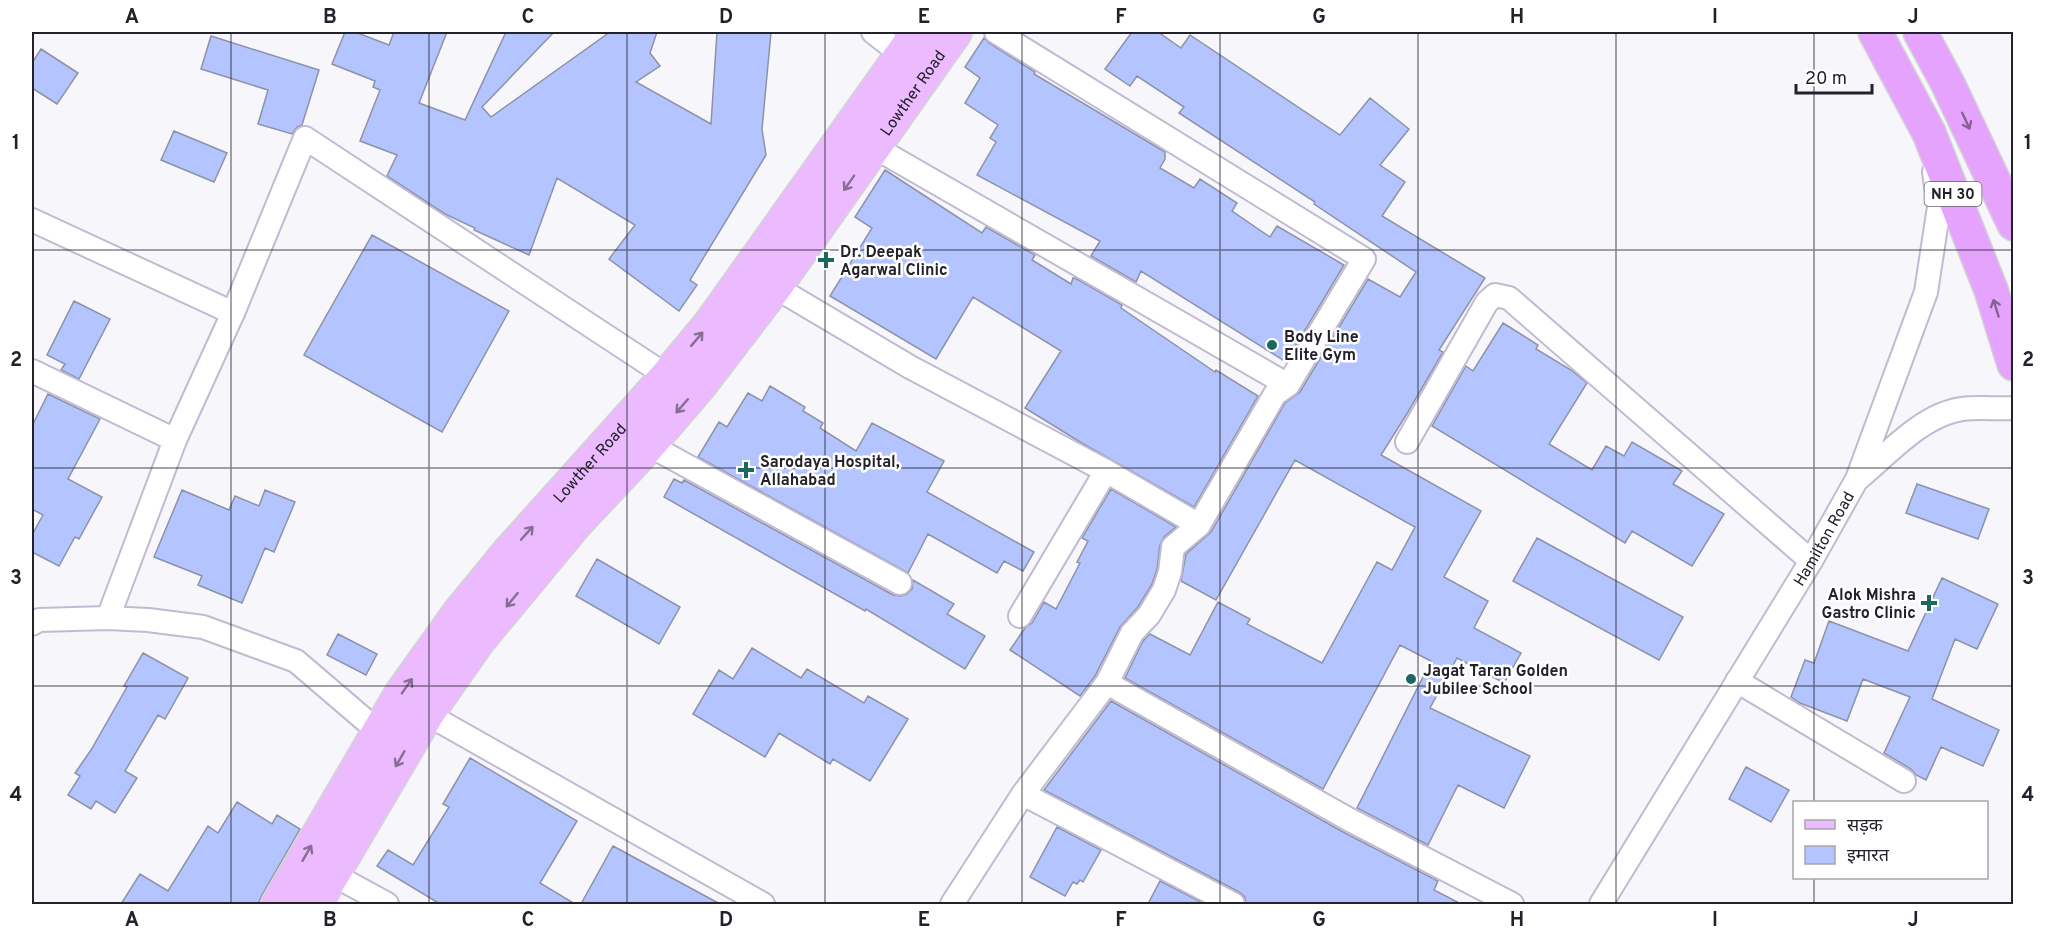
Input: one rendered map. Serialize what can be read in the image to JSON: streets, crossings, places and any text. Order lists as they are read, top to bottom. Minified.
{"streets":{"highway":["NH 30"],"main road":["Lowther Road"],"street":["Hamilton Road"]},"crossings":[["NH 30","Hamilton Road"]],"places":{"health":["Dr. Deepak Agarwal Clinic","Sarodaya Hospital, Allahabad","Alok Mishra Gastro Clinic"],"other":["Body Line Elite Gym","Jagat Taran Golden Jubilee School"]},"legend":["सड़क","इमारत"],"scale_bar":"20 m","grid":{"columns":["A","B","C","D","E","F","G","H","I","J"],"rows":["1","2","3","4"]}}
